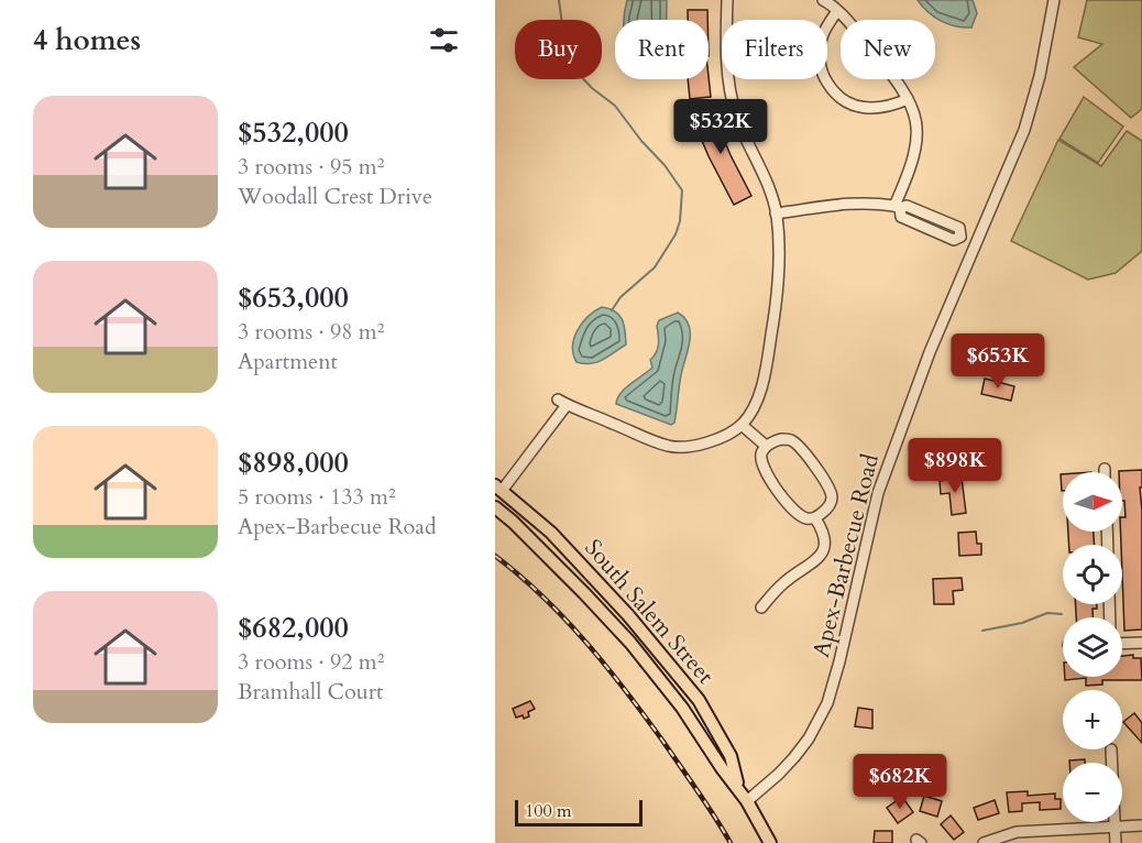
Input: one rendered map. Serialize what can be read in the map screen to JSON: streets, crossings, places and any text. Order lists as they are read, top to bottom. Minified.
{"streets":{"main road":["South Salem Street"],"street":["Apex-Barbecue Road"]},"crossings":[["Apex-Barbecue Road","South Salem Street"]],"scale_bar":"100 m","north":"right","page":{"heading":"4 homes","chip":["Buy","Rent","Filters","New"],"list":[{"name":"$532,000","note":"3 rooms · 95 m² · Woodall Crest Drive"},{"name":"$653,000","note":"3 rooms · 98 m² · Apartment"},{"name":"$898,000","note":"5 rooms · 133 m² · Apex-Barbecue Road"},{"name":"$682,000","note":"3 rooms · 92 m² · Bramhall Court"}],"price":["$532K","$653K","$898K","$682K"],"map_buttons":["+","−"],"scale":"100 m"}}
